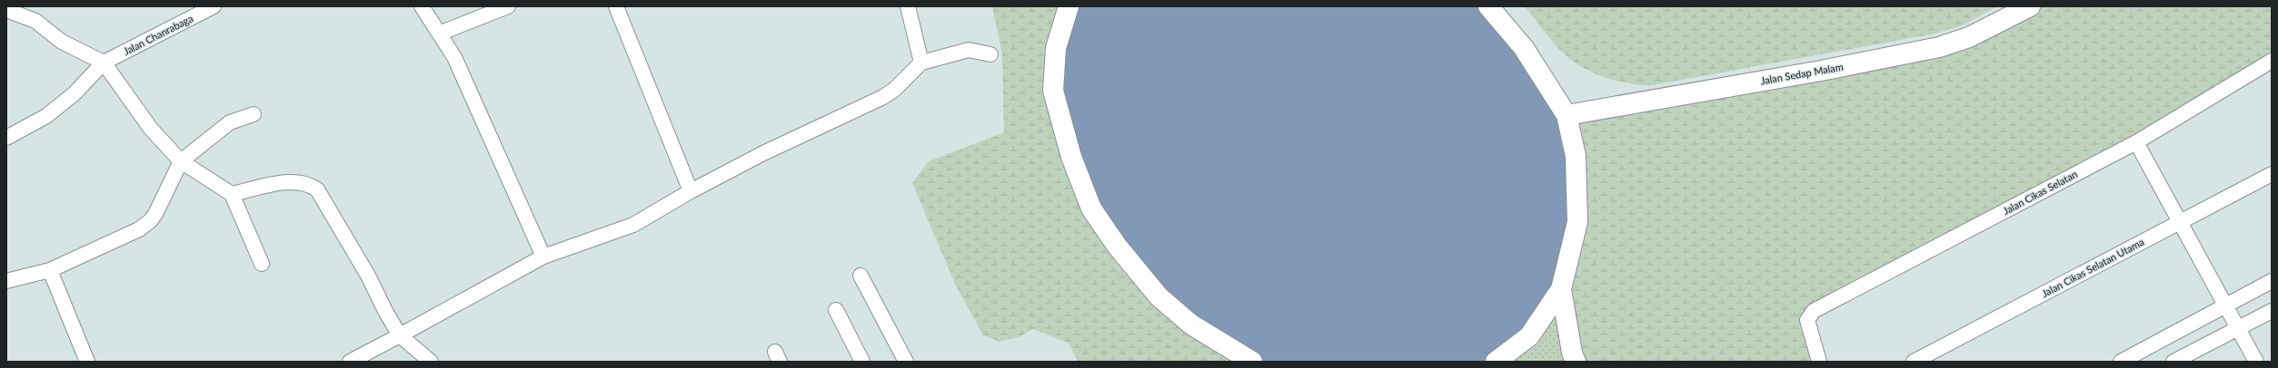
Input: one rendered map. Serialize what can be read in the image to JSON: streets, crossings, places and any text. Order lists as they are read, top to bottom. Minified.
{"streets":{"street":["Jalan Chanrabaga","Jalan Sedap Malam","Jalan Cikas Selatan","Jalan Cikas Selatan Utama"]}}
